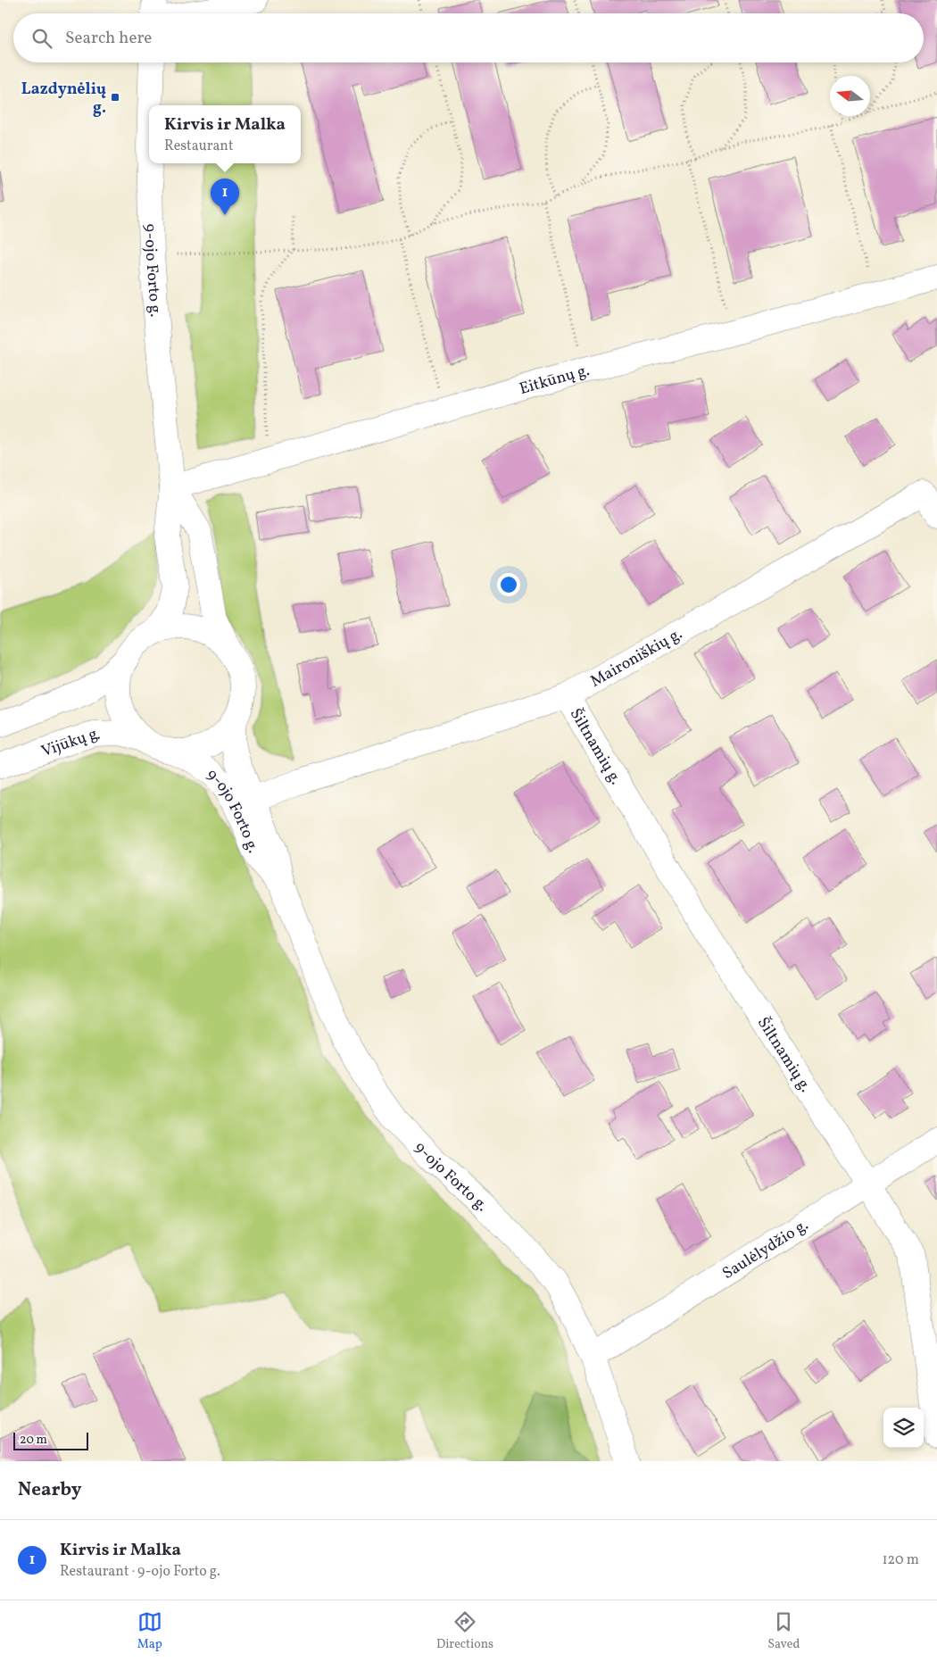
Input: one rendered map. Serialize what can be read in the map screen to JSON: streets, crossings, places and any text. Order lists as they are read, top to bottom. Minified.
{"streets":{"street":["9-ojo Forto g.","Eitkūnų g.","Maironiškių g.","Vijūkų g.","Šiltnamių g.","Saulėlydžio g."]},"crossings":[["9-ojo Forto g.","Eitkūnų g."],["9-ojo Forto g.","Maironiškių g."],["9-ojo Forto g.","Vijūkų g."],["9-ojo Forto g.","Saulėlydžio g."],["Maironiškių g.","Šiltnamių g."],["Šiltnamių g.","Saulėlydžio g."]],"places":{"transit":["Lazdynėlių g."]},"scale_bar":"20 m","north":"left","page":{"search":"Search here","popup":["Kirvis ir Malka","Restaurant"],"pins":"1","scale":"20 m","heading":"Nearby","list":[{"mark":"1","name":"Kirvis ir Malka","note":"Restaurant · 9-ojo Forto g.","value":"120 m"}],"nav":["Map","Directions","Saved"]}}
